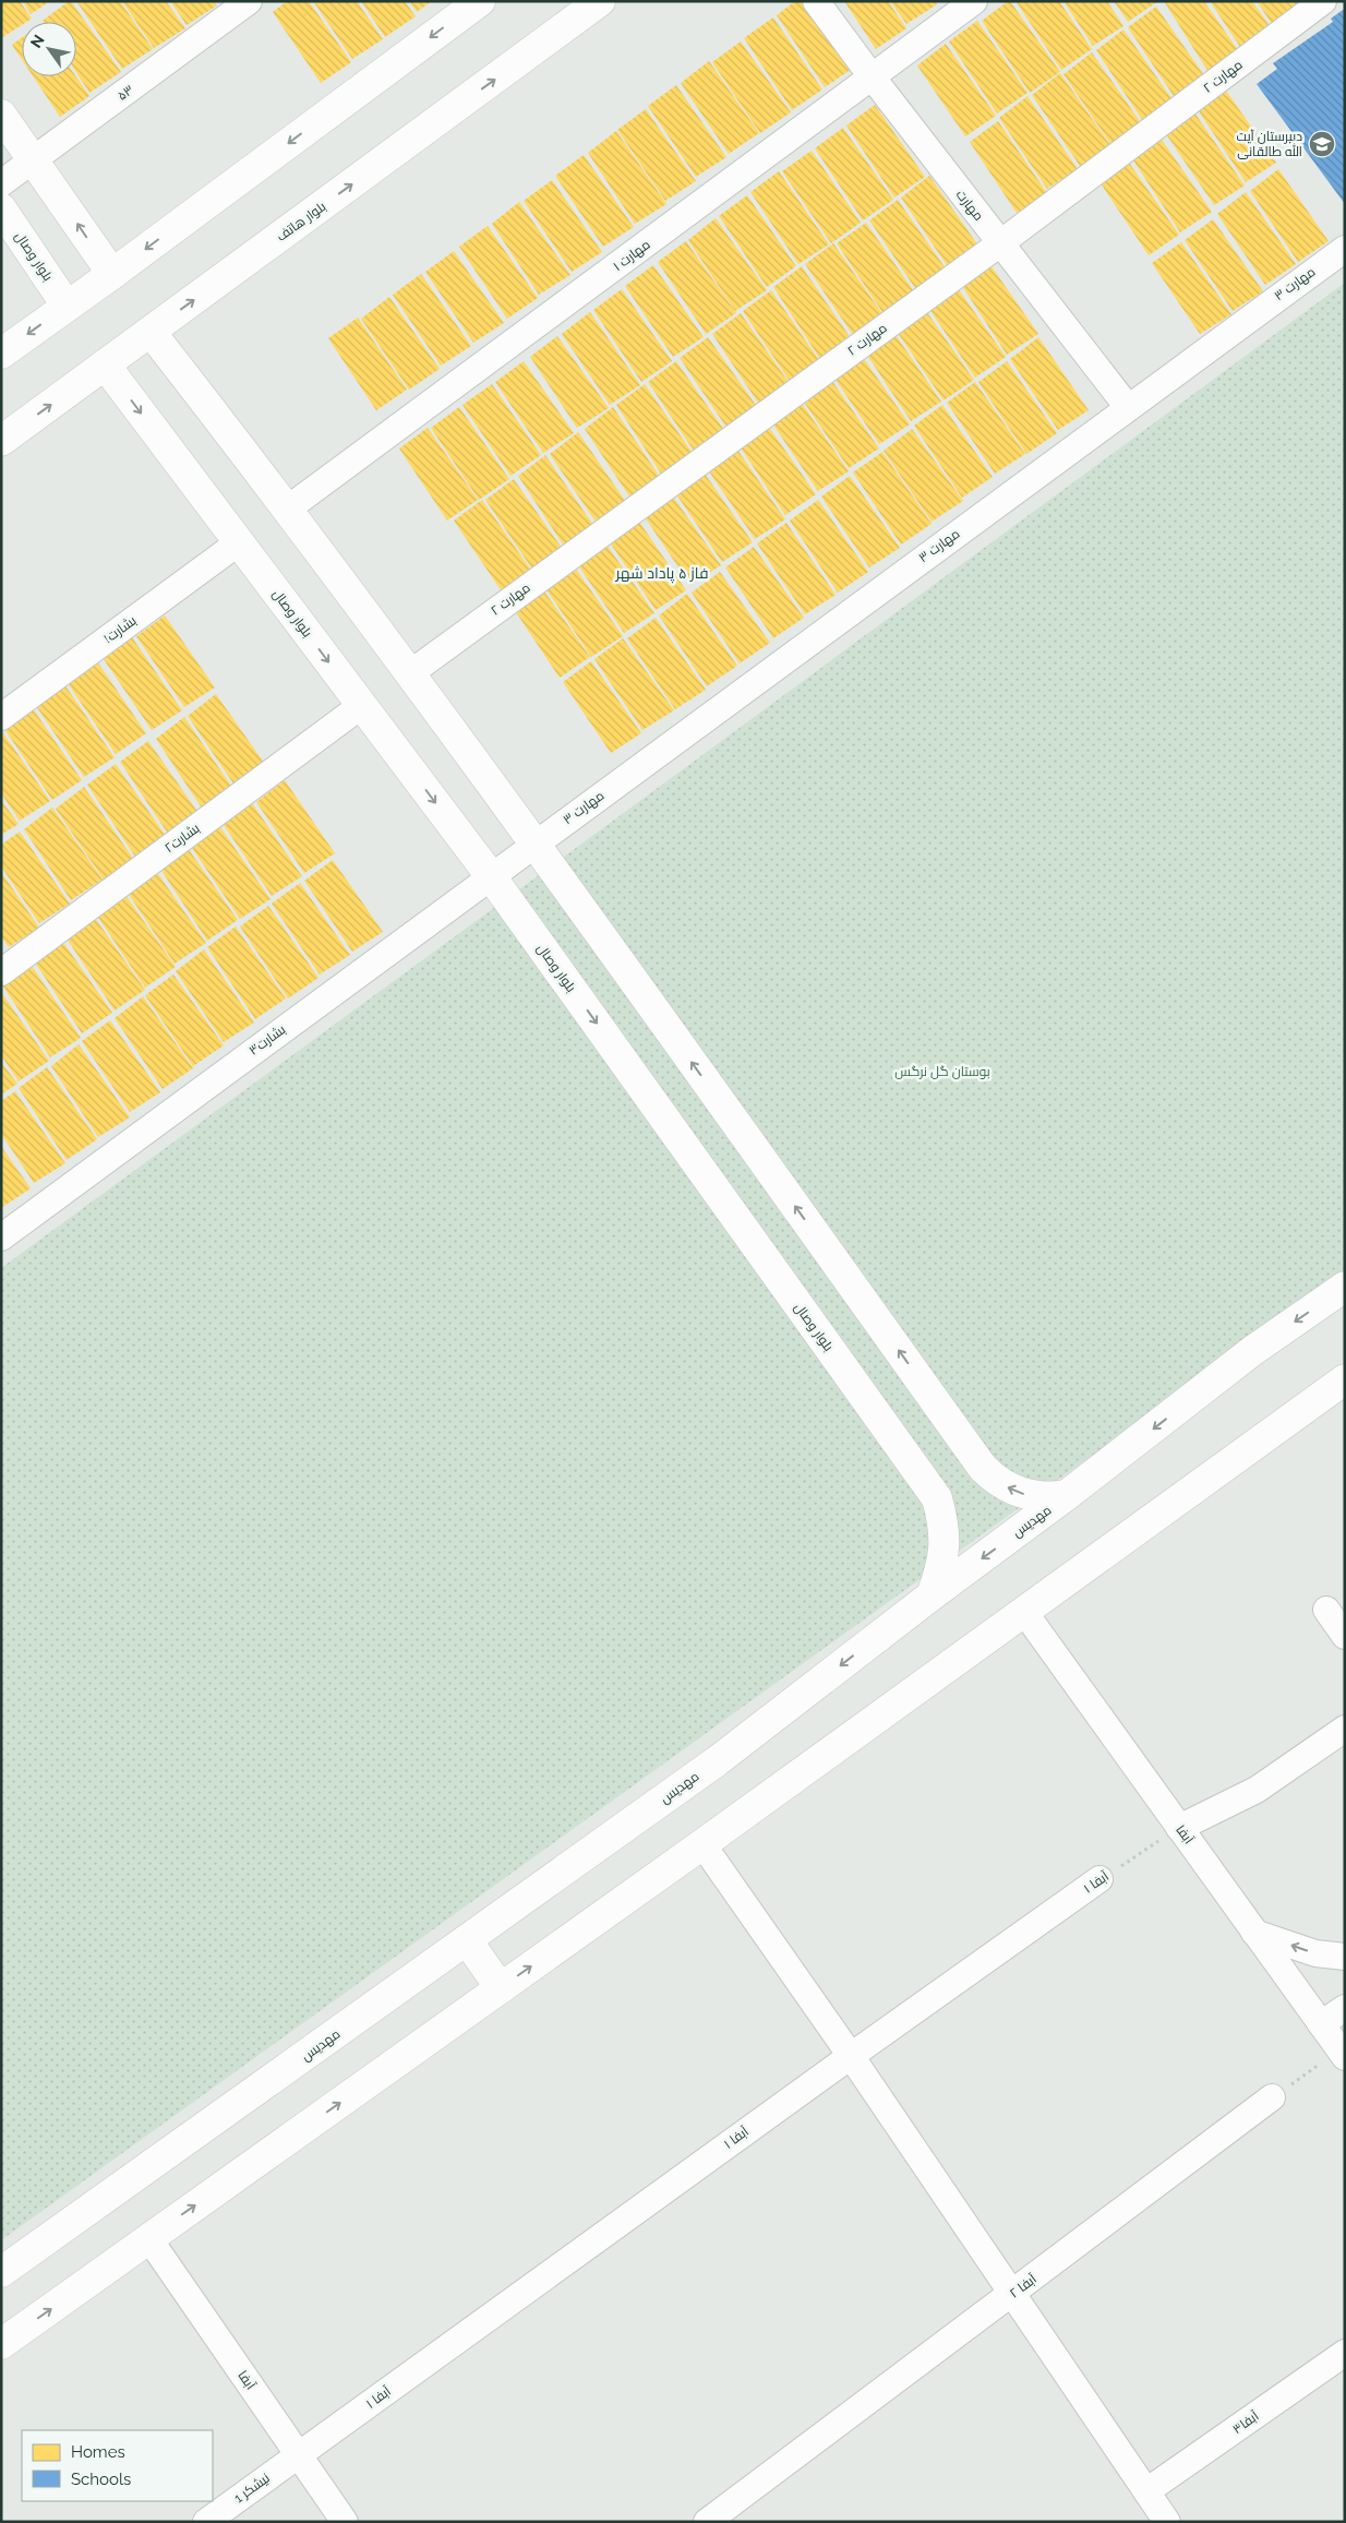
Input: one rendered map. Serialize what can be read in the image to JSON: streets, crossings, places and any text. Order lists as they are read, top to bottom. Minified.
{"streets":{"street":["مهارت ۲","۵۳","مهارت","بلوار هاتف","مهارت ۱","بلوار وصال","مهارت ۳","بشارت۱","بشارت۲","بشارت۳","مهدیس","آبفا","آبفا ۱","آبفا ۲","آبفا۳","نیشکر 1"]},"crossings":[["مهارت ۲","مهارت"],["مهارت","مهارت ۱"],["مهارت","مهارت ۳"],["بلوار هاتف","بلوار وصال"],["بلوار وصال","بشارت۱"],["بلوار وصال","بشارت۲"],["بلوار وصال","بشارت۳"],["بلوار وصال","مهدیس"],["مهارت ۳","بشارت۳"],["آبفا","آبفا ۱"],["آبفا","نیشکر 1"],["آبفا ۱","نیشکر 1"]],"districts":["فاز ۵ پاداد شهر"],"parks":["بوستان گل نرگس"],"places":{"school or university":["دبیرستان آیت الله طالقانی"]},"legend":["Homes","Schools"],"north":"top left"}
